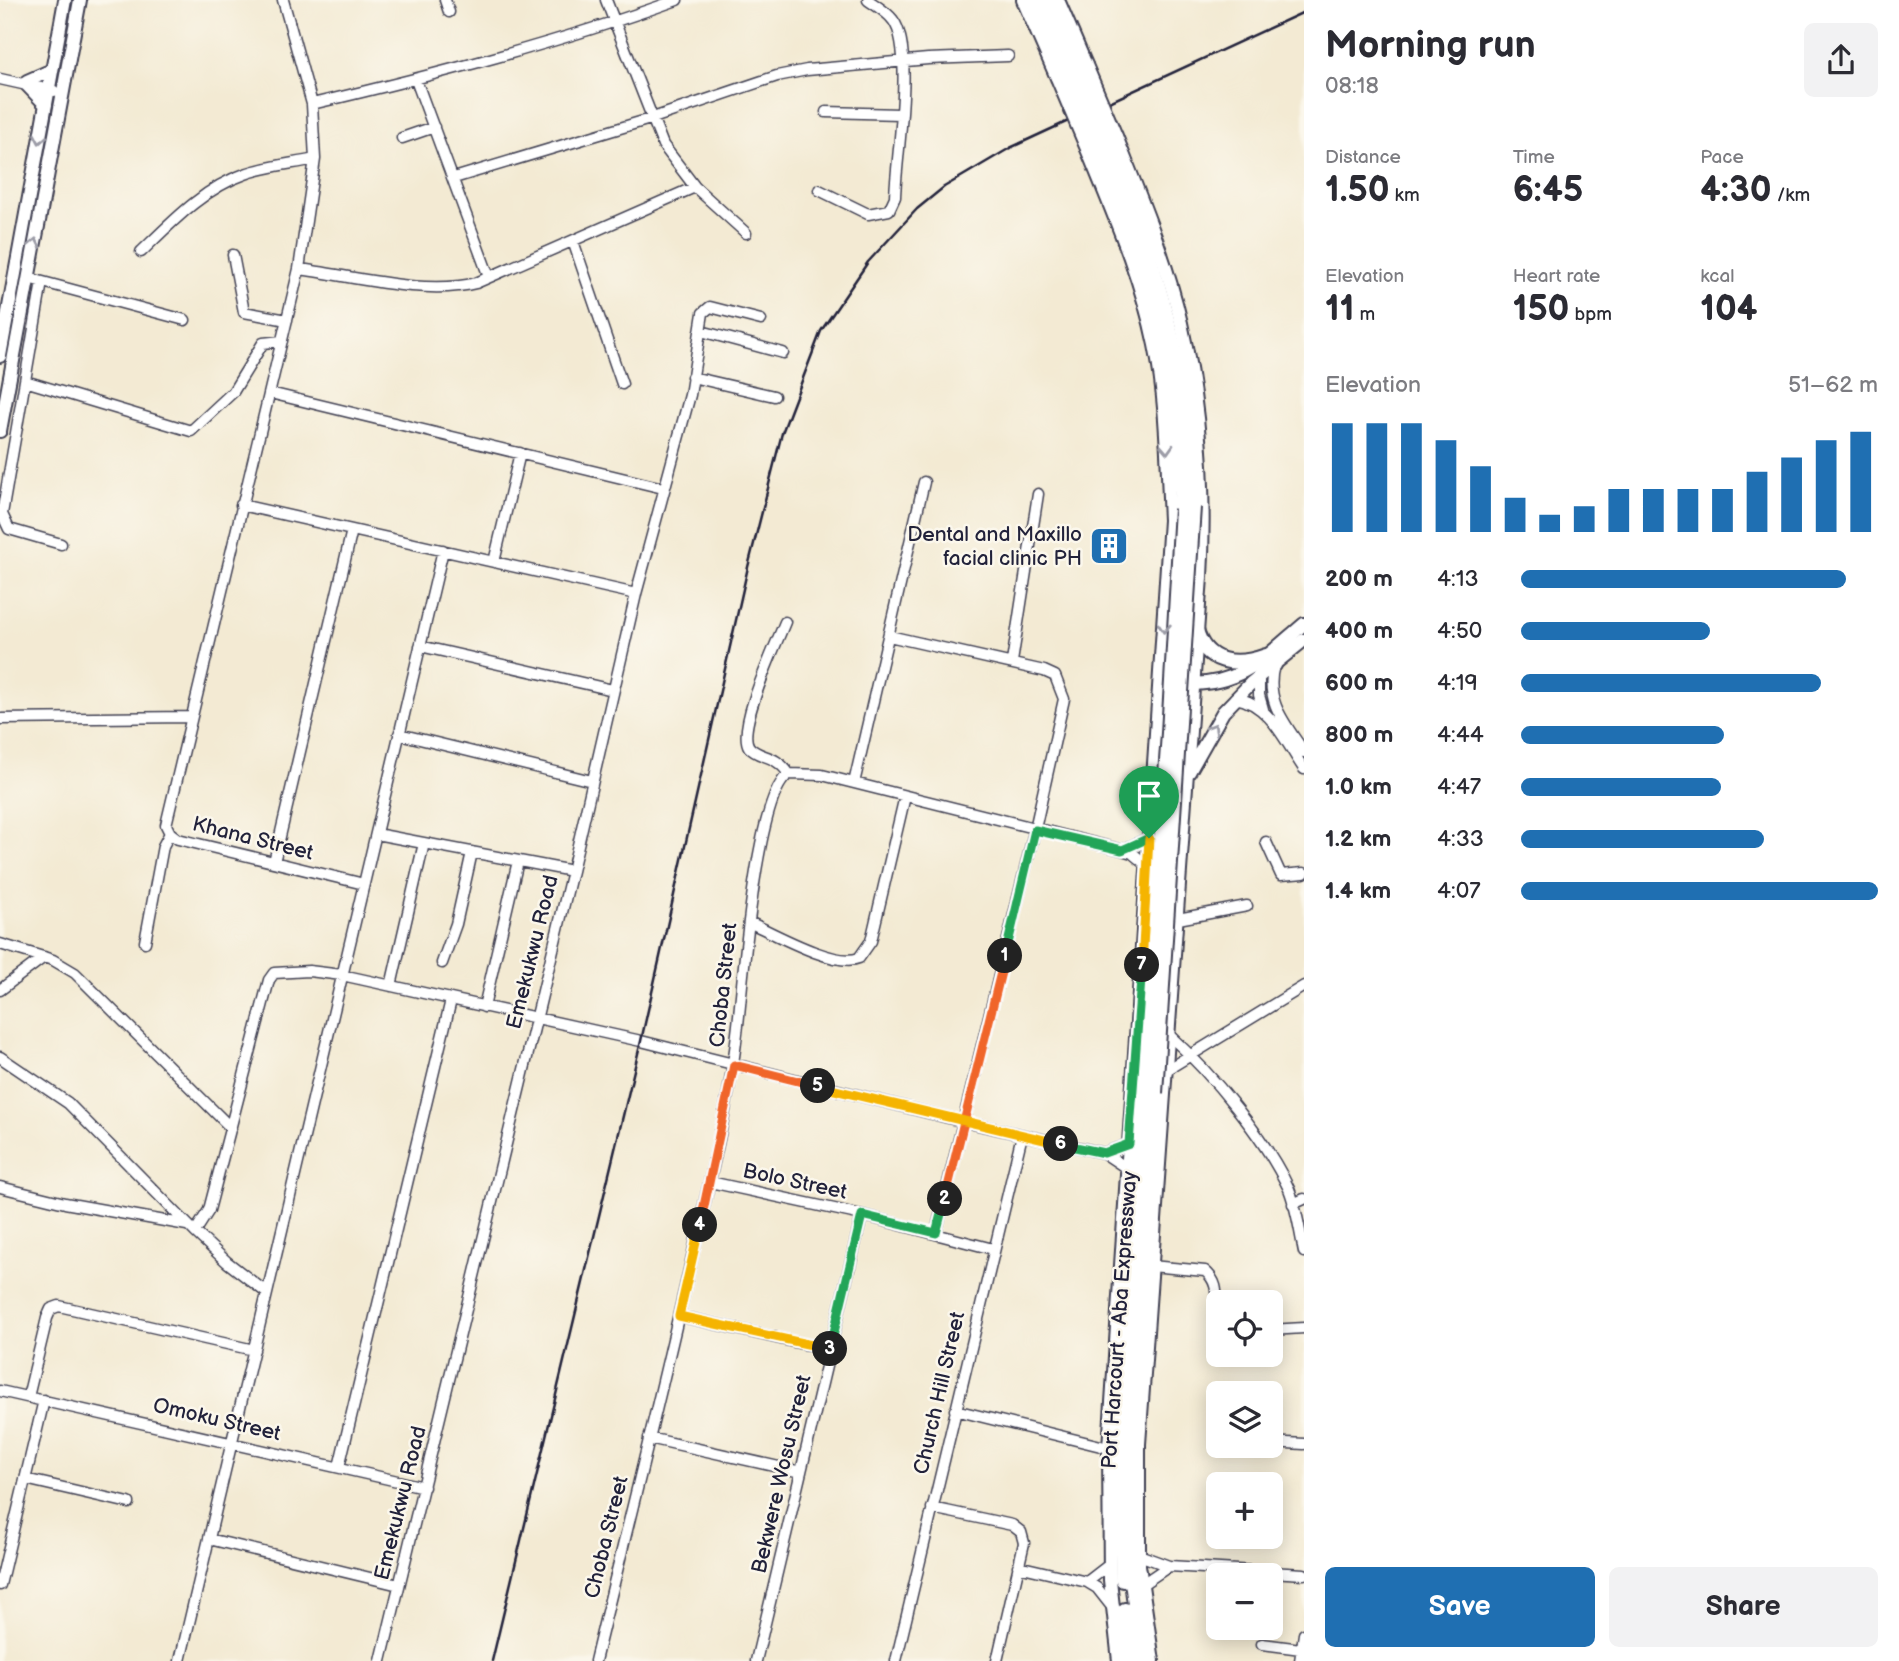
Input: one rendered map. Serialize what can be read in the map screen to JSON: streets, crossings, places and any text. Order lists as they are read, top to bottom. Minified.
{"streets":{"highway":["Port Harcourt - Aba Expressway"],"street":["Khana Street","Emekukwu Road","Choba Street","Bolo Street","Church Hill Street","Omoku Street","Bekwere Wosu Street"]},"crossings":[["Emekukwu Road","Omoku Street"],["Choba Street","Bolo Street"],["Bolo Street","Church Hill Street"],["Bolo Street","Bekwere Wosu Street"]],"places":{"building":["Dental and Maxillo facial clinic PH"]},"page":{"heading":["Morning run","08:18"],"stats":[["Distance","1.50 km"],["Time","6:45"],["Pace","4:30 /km"],["Elevation","11 m"],["Heart rate","150 bpm"],["kcal","104"]],"chart":["Elevation","51–62 m"],"list":[{"name":"200 m","note":"4:13"},{"name":"400 m","note":"4:50"},{"name":"600 m","note":"4:19"},{"name":"800 m","note":"4:44"},{"name":"1.0 km","note":"4:47"},{"name":"1.2 km","note":"4:33"},{"name":"1.4 km","note":"4:07"}],"pins":["1","7","5","6","2","4","3"],"map_buttons":["+","−"],"buttons":["Save","Share"]}}
